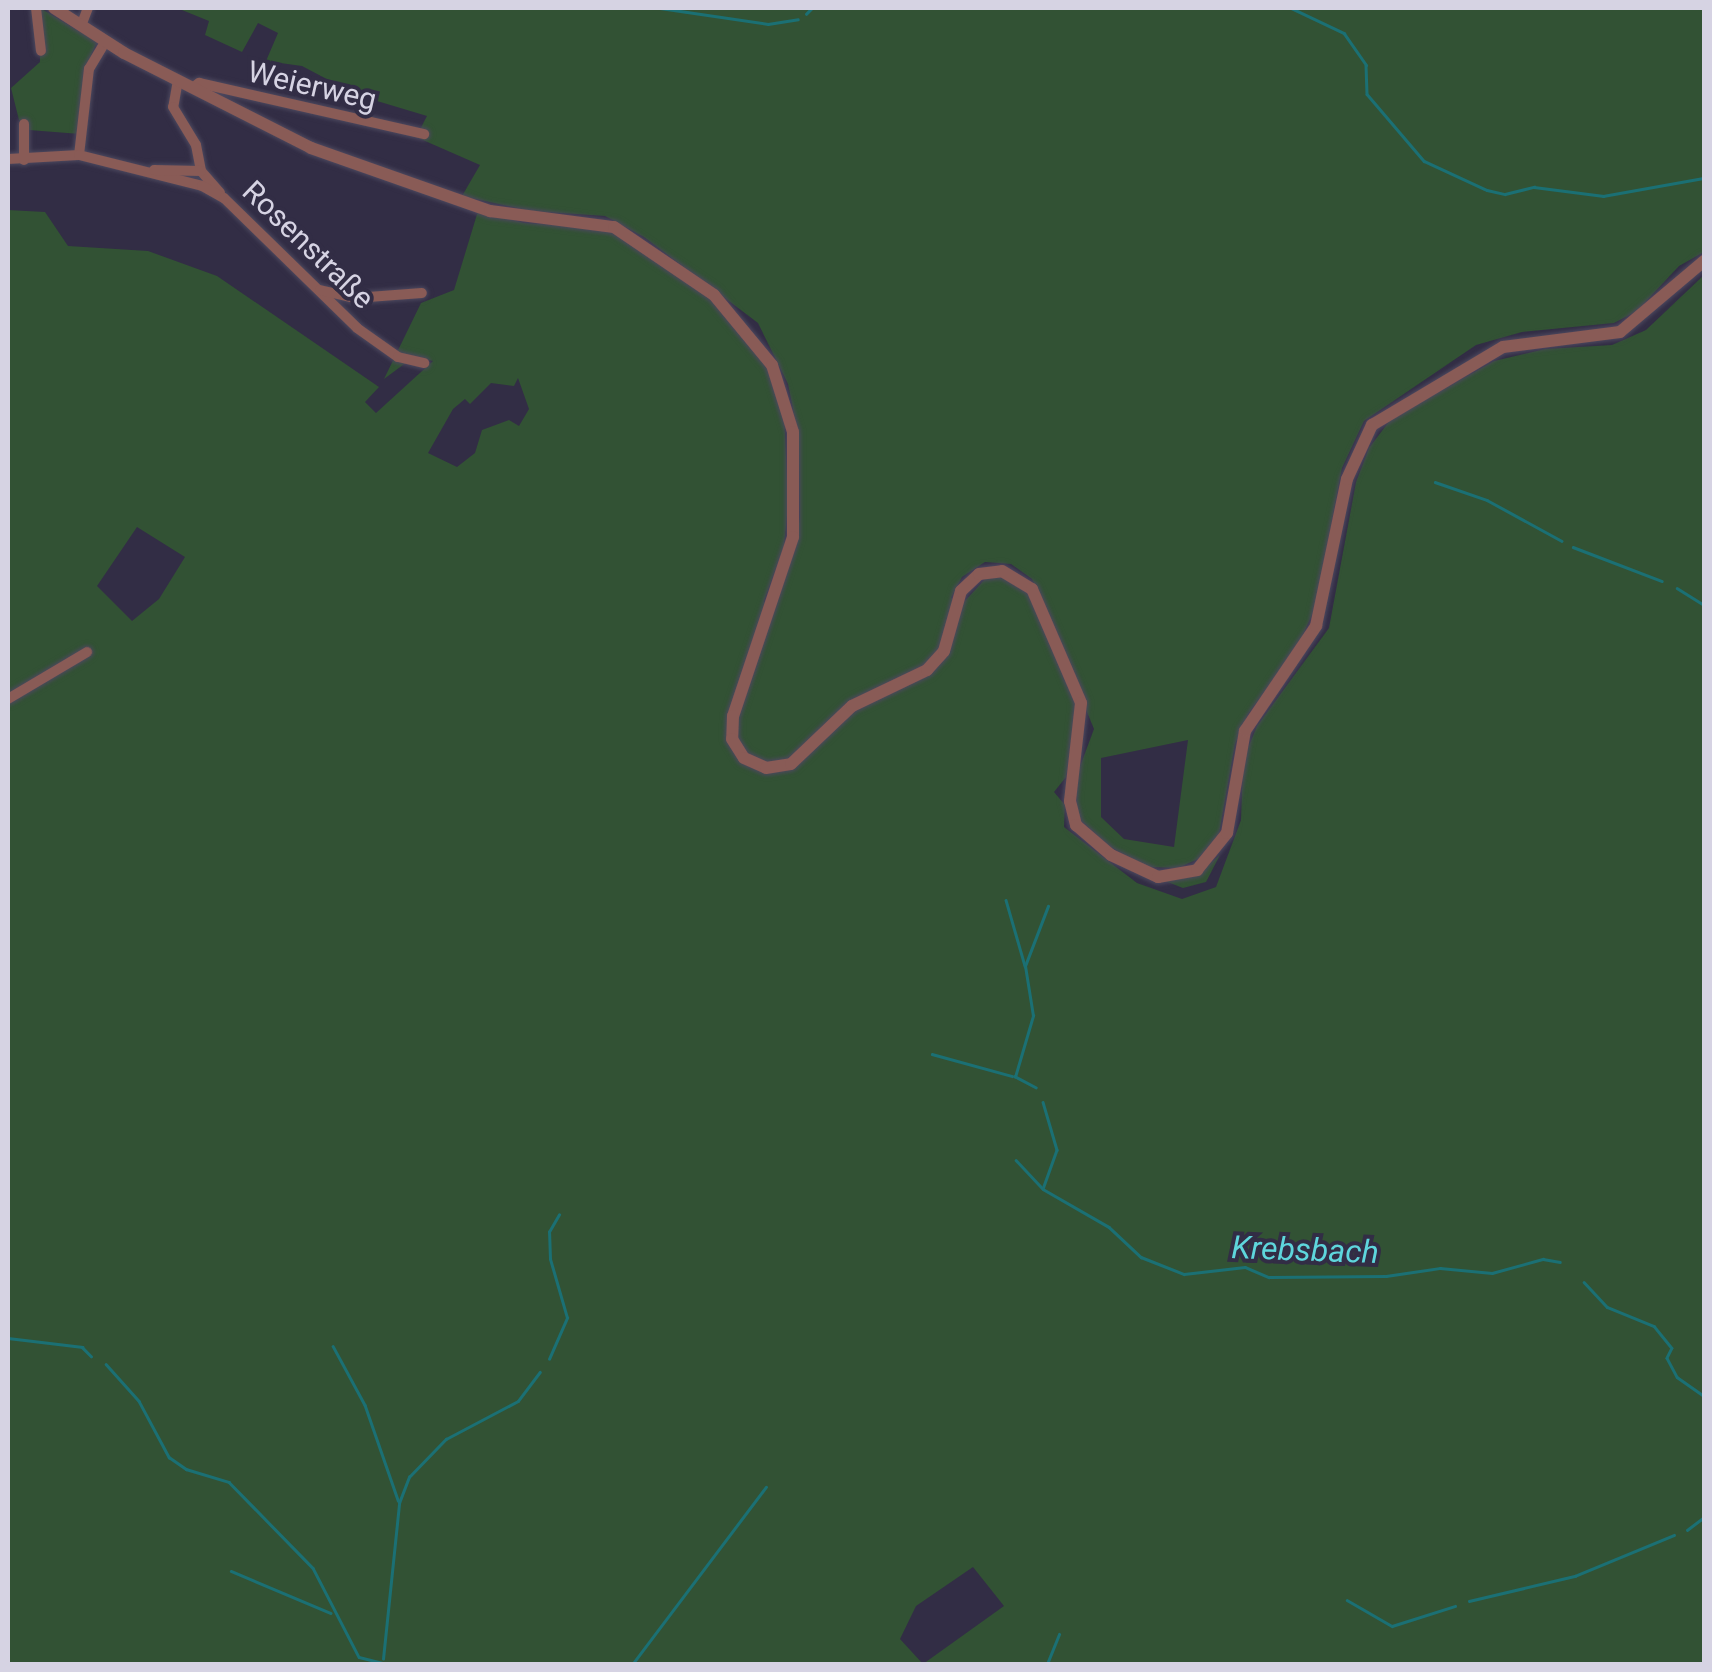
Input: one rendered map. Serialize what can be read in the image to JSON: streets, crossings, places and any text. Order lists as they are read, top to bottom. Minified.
{"streets":{"street":["Weierweg","Rosenstraße"]},"water":["Krebsbach"]}
